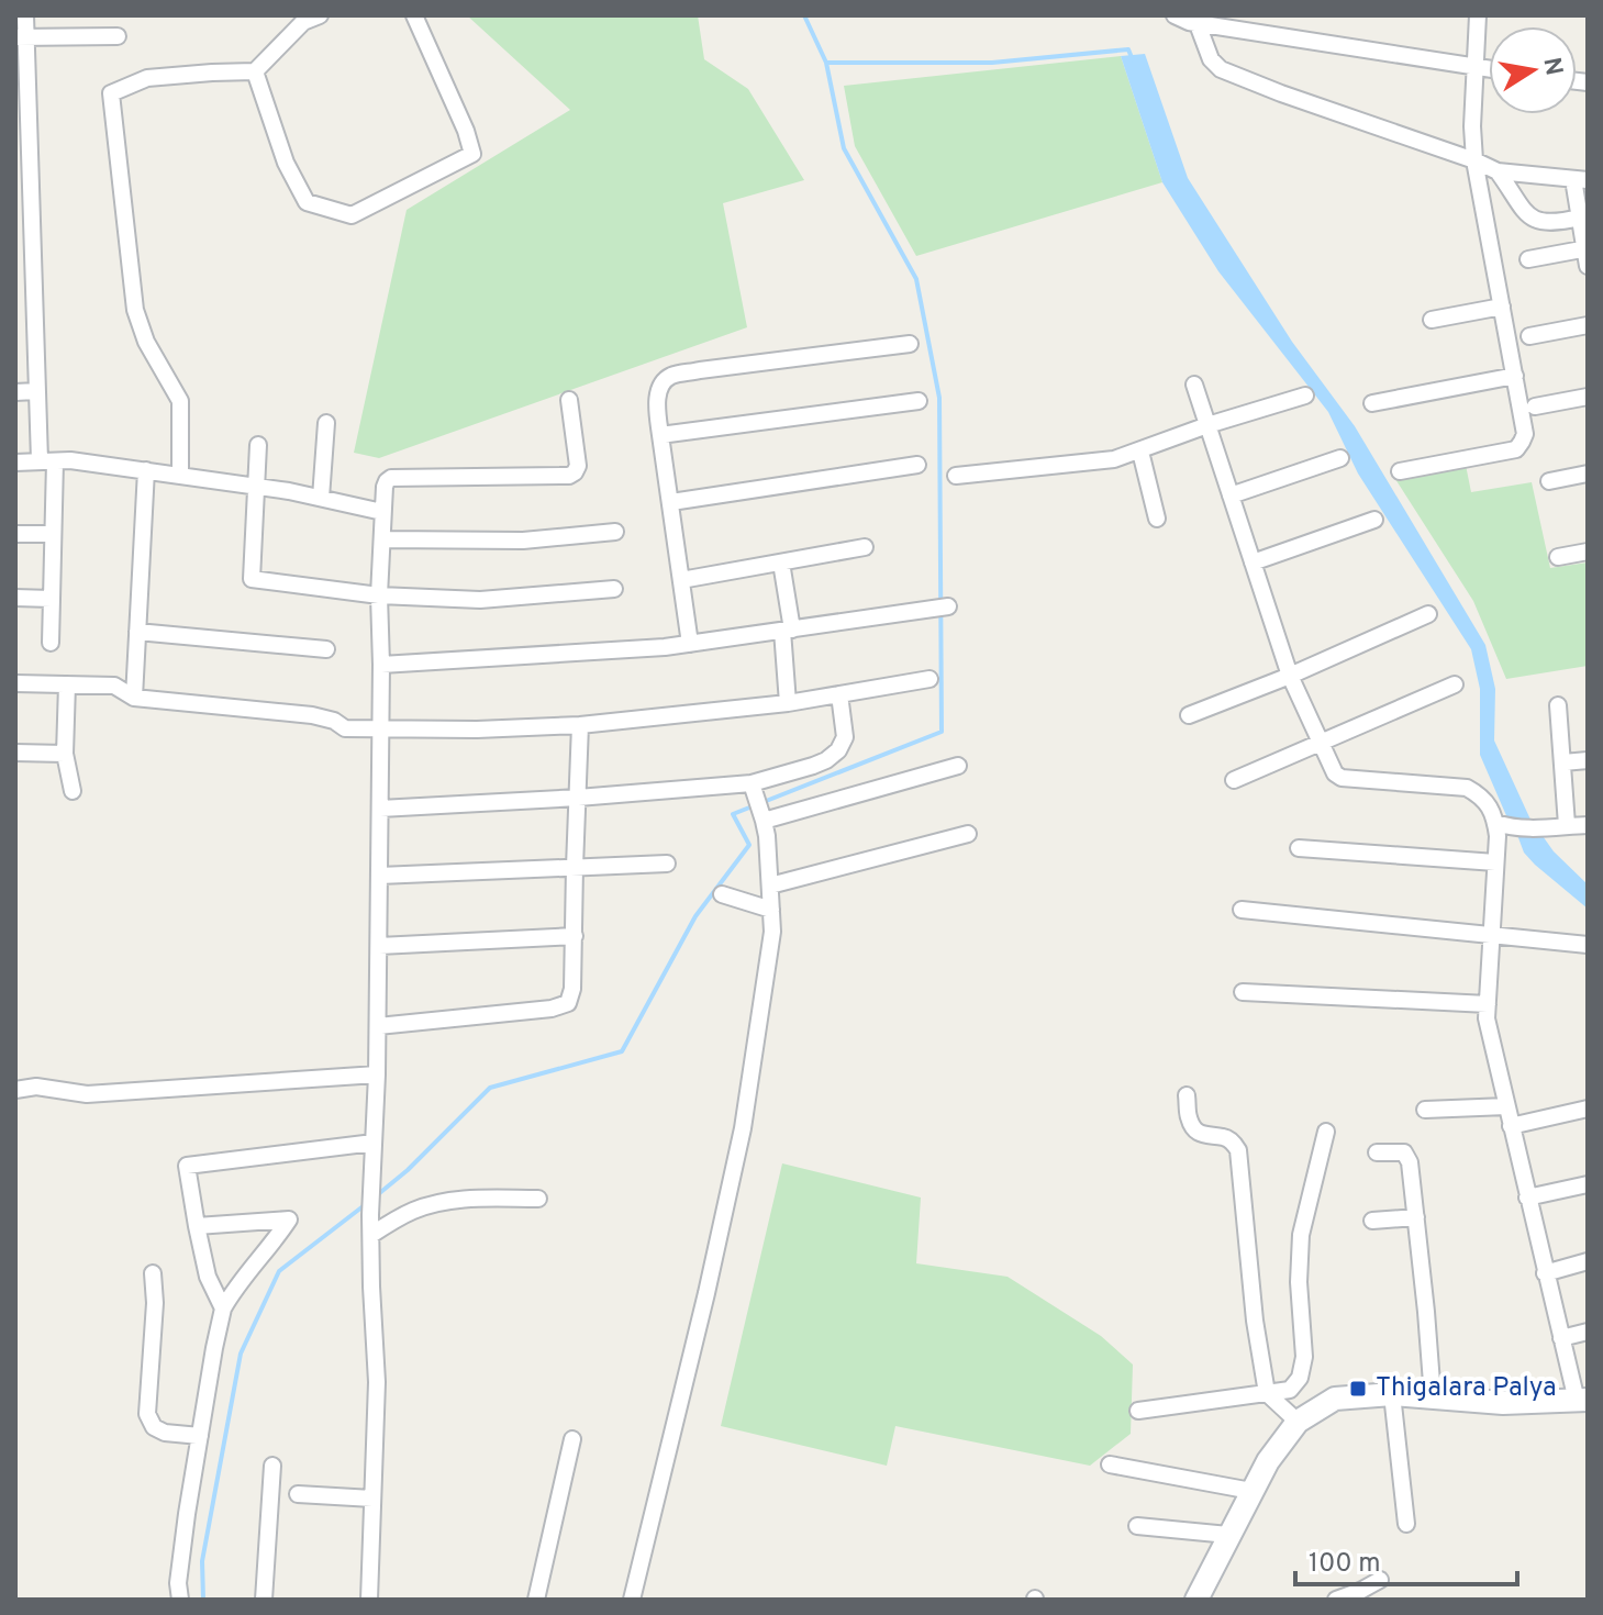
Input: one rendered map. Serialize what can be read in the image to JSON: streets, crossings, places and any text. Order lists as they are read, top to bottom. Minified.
{"places":{"transit":["Thigalara Palya"]},"scale_bar":"100 m","north":"right"}
